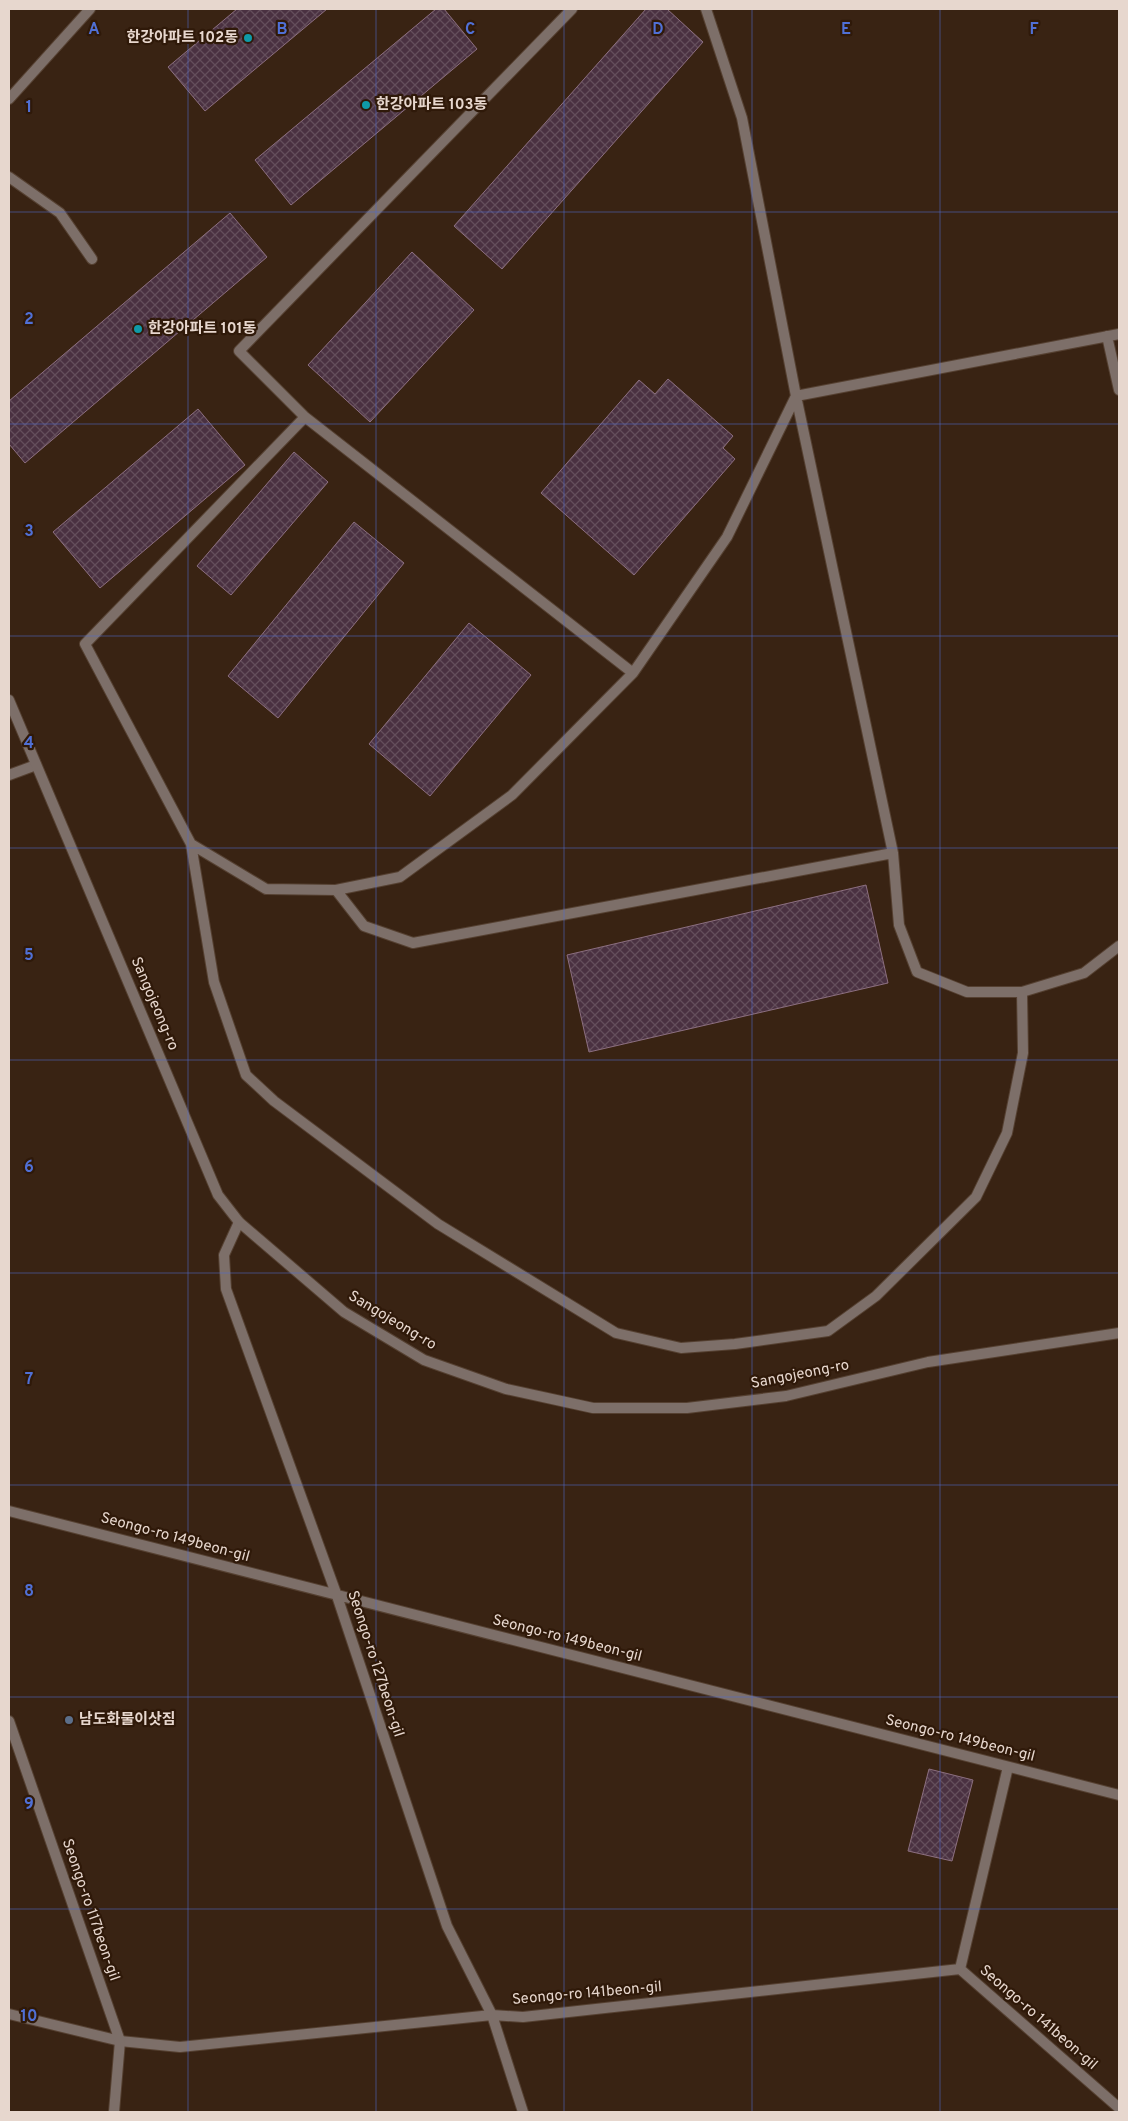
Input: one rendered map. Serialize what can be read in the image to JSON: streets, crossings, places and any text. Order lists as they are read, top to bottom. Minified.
{"streets":{"street":["Sangojeong-ro","Seongo-ro 149beon-gil","Seongo-ro 127beon-gil","Seongo-ro 117beon-gil","Seongo-ro 141beon-gil"]},"crossings":[["Sangojeong-ro","Seongo-ro 127beon-gil"],["Seongo-ro 149beon-gil","Seongo-ro 127beon-gil"],["Seongo-ro 127beon-gil","Seongo-ro 141beon-gil"],["Seongo-ro 117beon-gil","Seongo-ro 141beon-gil"]],"places":["한강아파트 102동","한강아파트 103동","한강아파트 101동","남도화물이삿짐"],"grid":{"columns":["A","B","C","D","E","F"],"rows":["1","2","3","4","5","6","7","8","9","10"]}}
